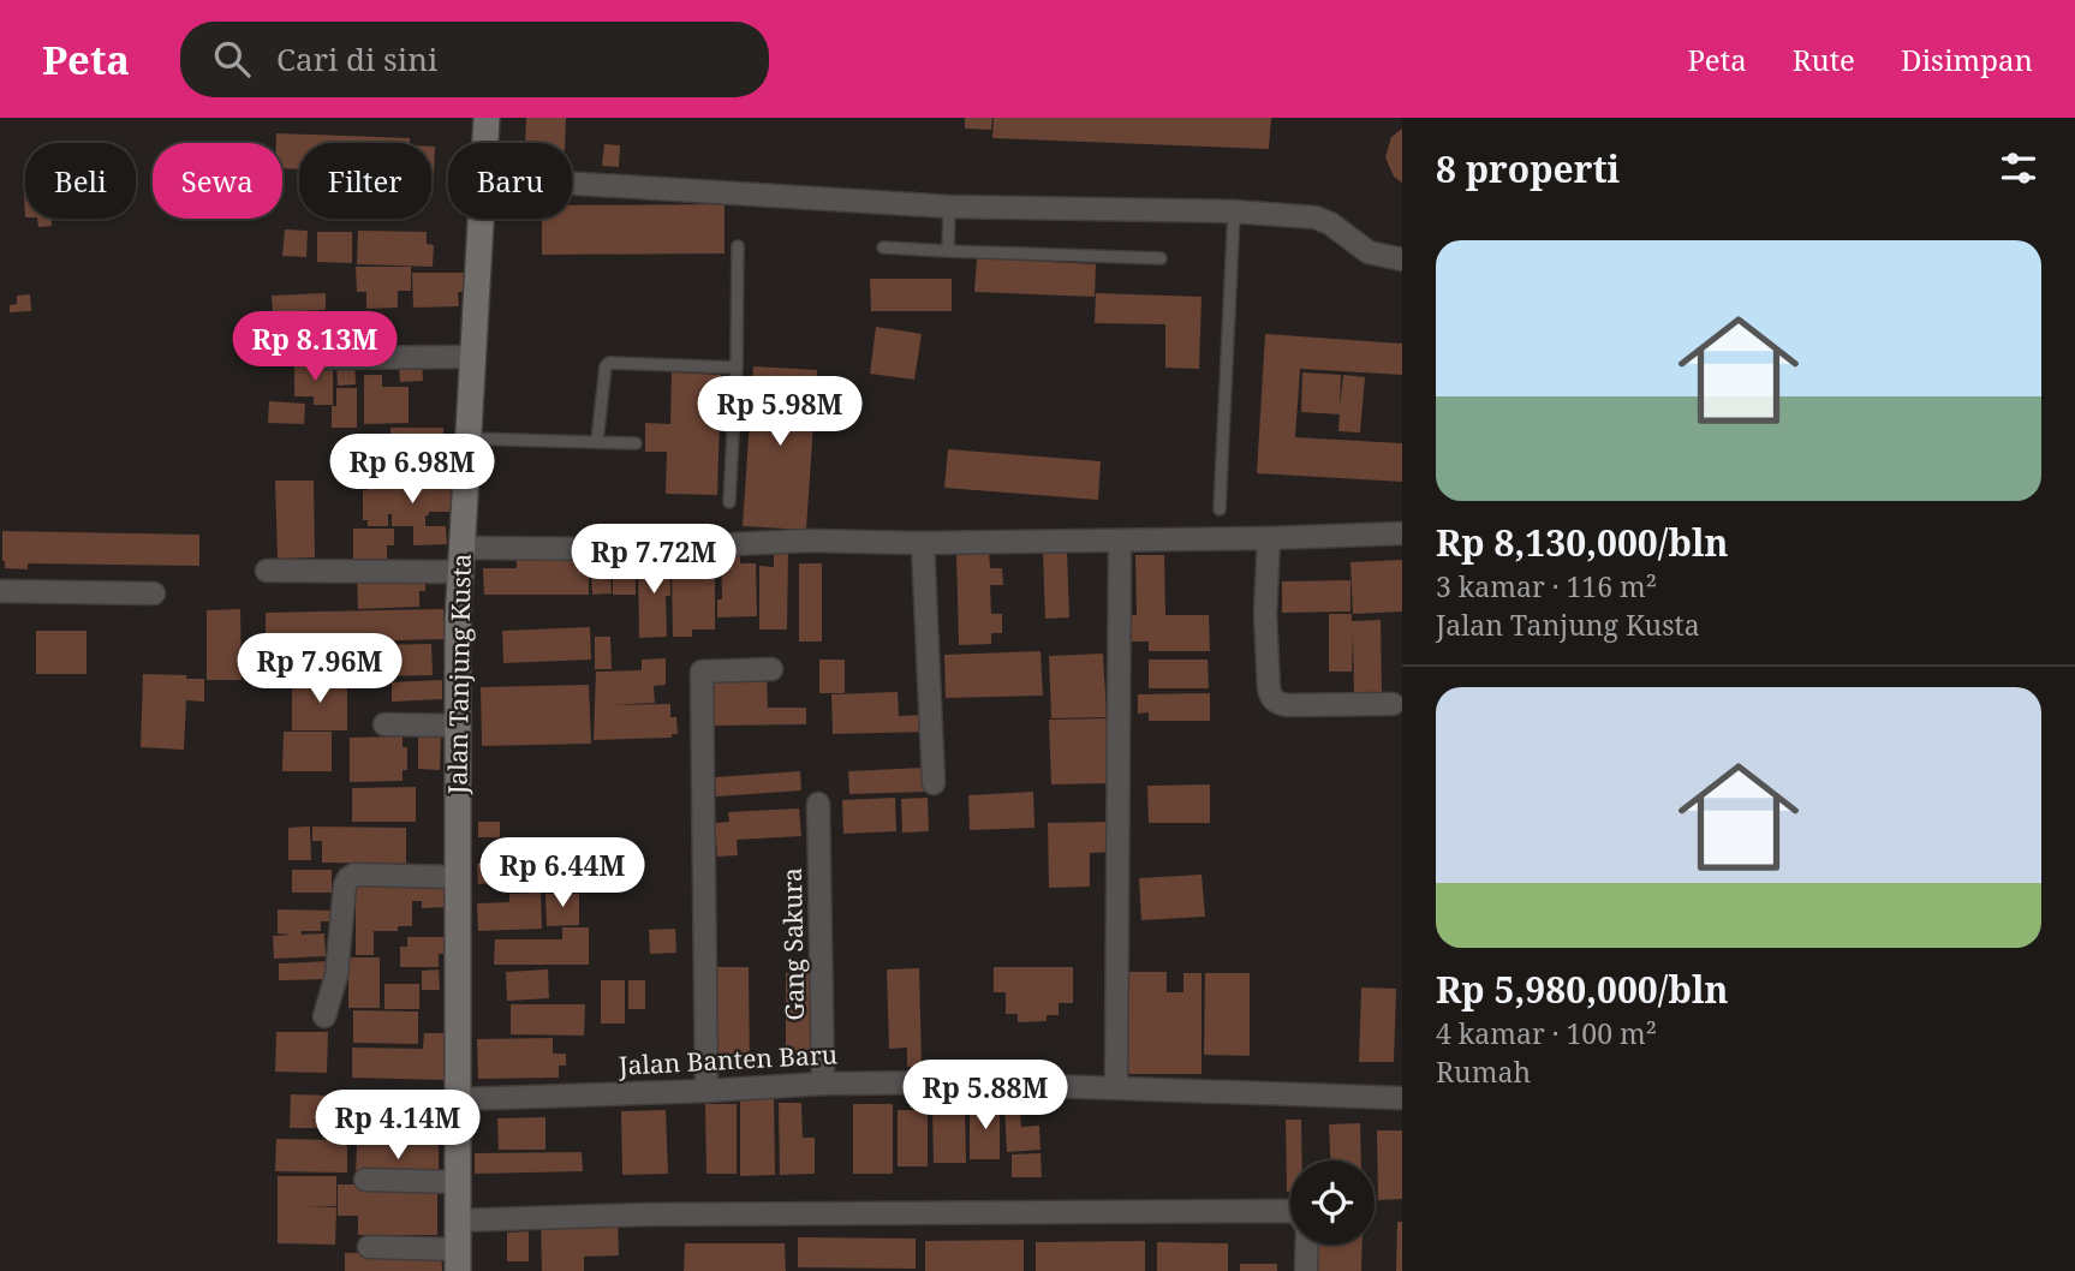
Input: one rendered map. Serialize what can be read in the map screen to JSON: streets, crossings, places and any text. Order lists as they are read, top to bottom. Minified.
{"streets":{"street":["Jalan Tanjung Kusta","Gang Sakura","Jalan Banten Baru"]},"crossings":[["Jalan Tanjung Kusta","Jalan Banten Baru"],["Gang Sakura","Jalan Banten Baru"]],"page":{"header":"Peta","search":"Cari di sini","nav":["Peta","Rute","Disimpan"],"heading":"8 properti","chip":["Beli","Sewa","Filter","Baru"],"list":[{"name":"Rp 8,130,000/bln","note":"3 kamar · 116 m² · Jalan Tanjung Kusta"},{"name":"Rp 5,980,000/bln","note":"4 kamar · 100 m² · Rumah"}],"price":["Rp 8.13M","Rp 5.98M","Rp 6.98M","Rp 7.72M","Rp 7.96M","Rp 6.44M","Rp 5.88M","Rp 4.14M"]}}
